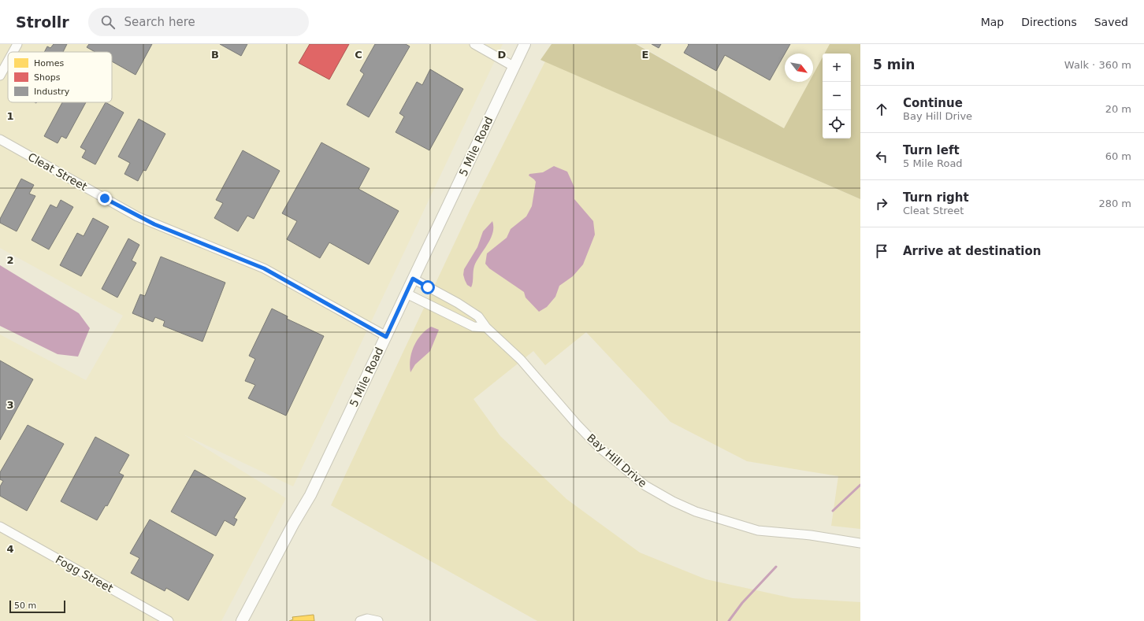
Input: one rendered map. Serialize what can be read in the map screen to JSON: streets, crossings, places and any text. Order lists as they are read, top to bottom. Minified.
{"streets":{"street":["5 Mile Road","Cleat Street","Bay Hill Drive","Fogg Street"]},"crossings":[["5 Mile Road","Cleat Street"],["5 Mile Road","Bay Hill Drive"]],"legend":["Homes","Shops","Industry"],"scale_bar":"50 m","north":"bottom right","page":{"header":"Strollr","search":"Search here","nav":["Map","Directions","Saved"],"heading":["5 min","Walk · 360 m"],"map_buttons":["+","−"],"list":[["Continue","Bay Hill Drive","20 m"],["Turn left","5 Mile Road","60 m"],["Turn right","Cleat Street","280 m"],"Arrive at destination"],"scale":"50 m"},"grid":{"columns":["B","C","D","E"],"rows":["1","2","3","4"]}}
